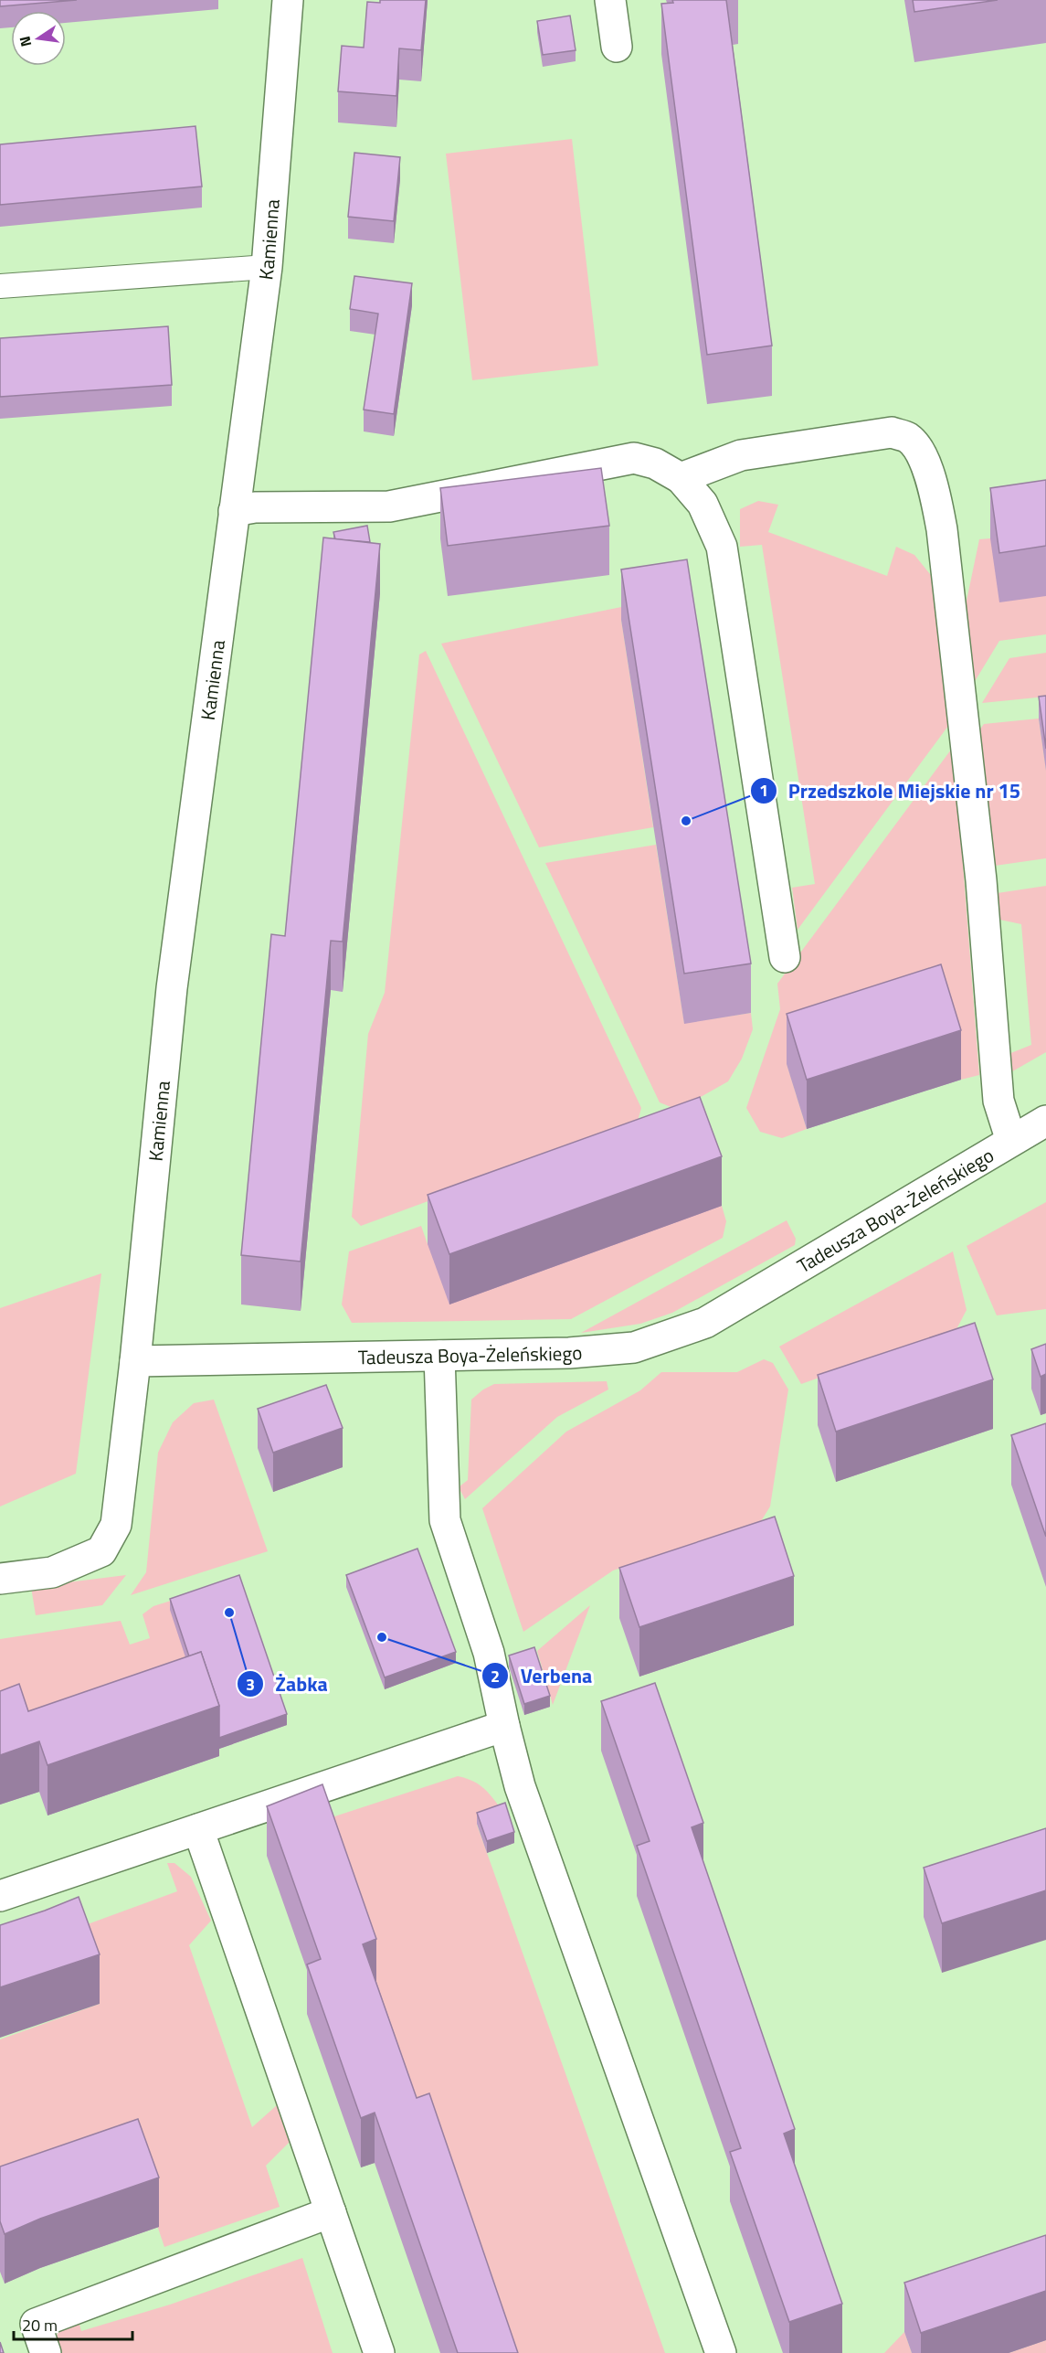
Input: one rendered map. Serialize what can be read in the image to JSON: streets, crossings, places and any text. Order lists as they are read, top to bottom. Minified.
{"streets":{"street":["Kamienna","Tadeusza Boya-Żeleńskiego"]},"crossings":[["Kamienna","Tadeusza Boya-Żeleńskiego"]],"places":["Przedszkole Miejskie nr 15","Żabka","Verbena"],"scale_bar":"20 m","north":"left"}
